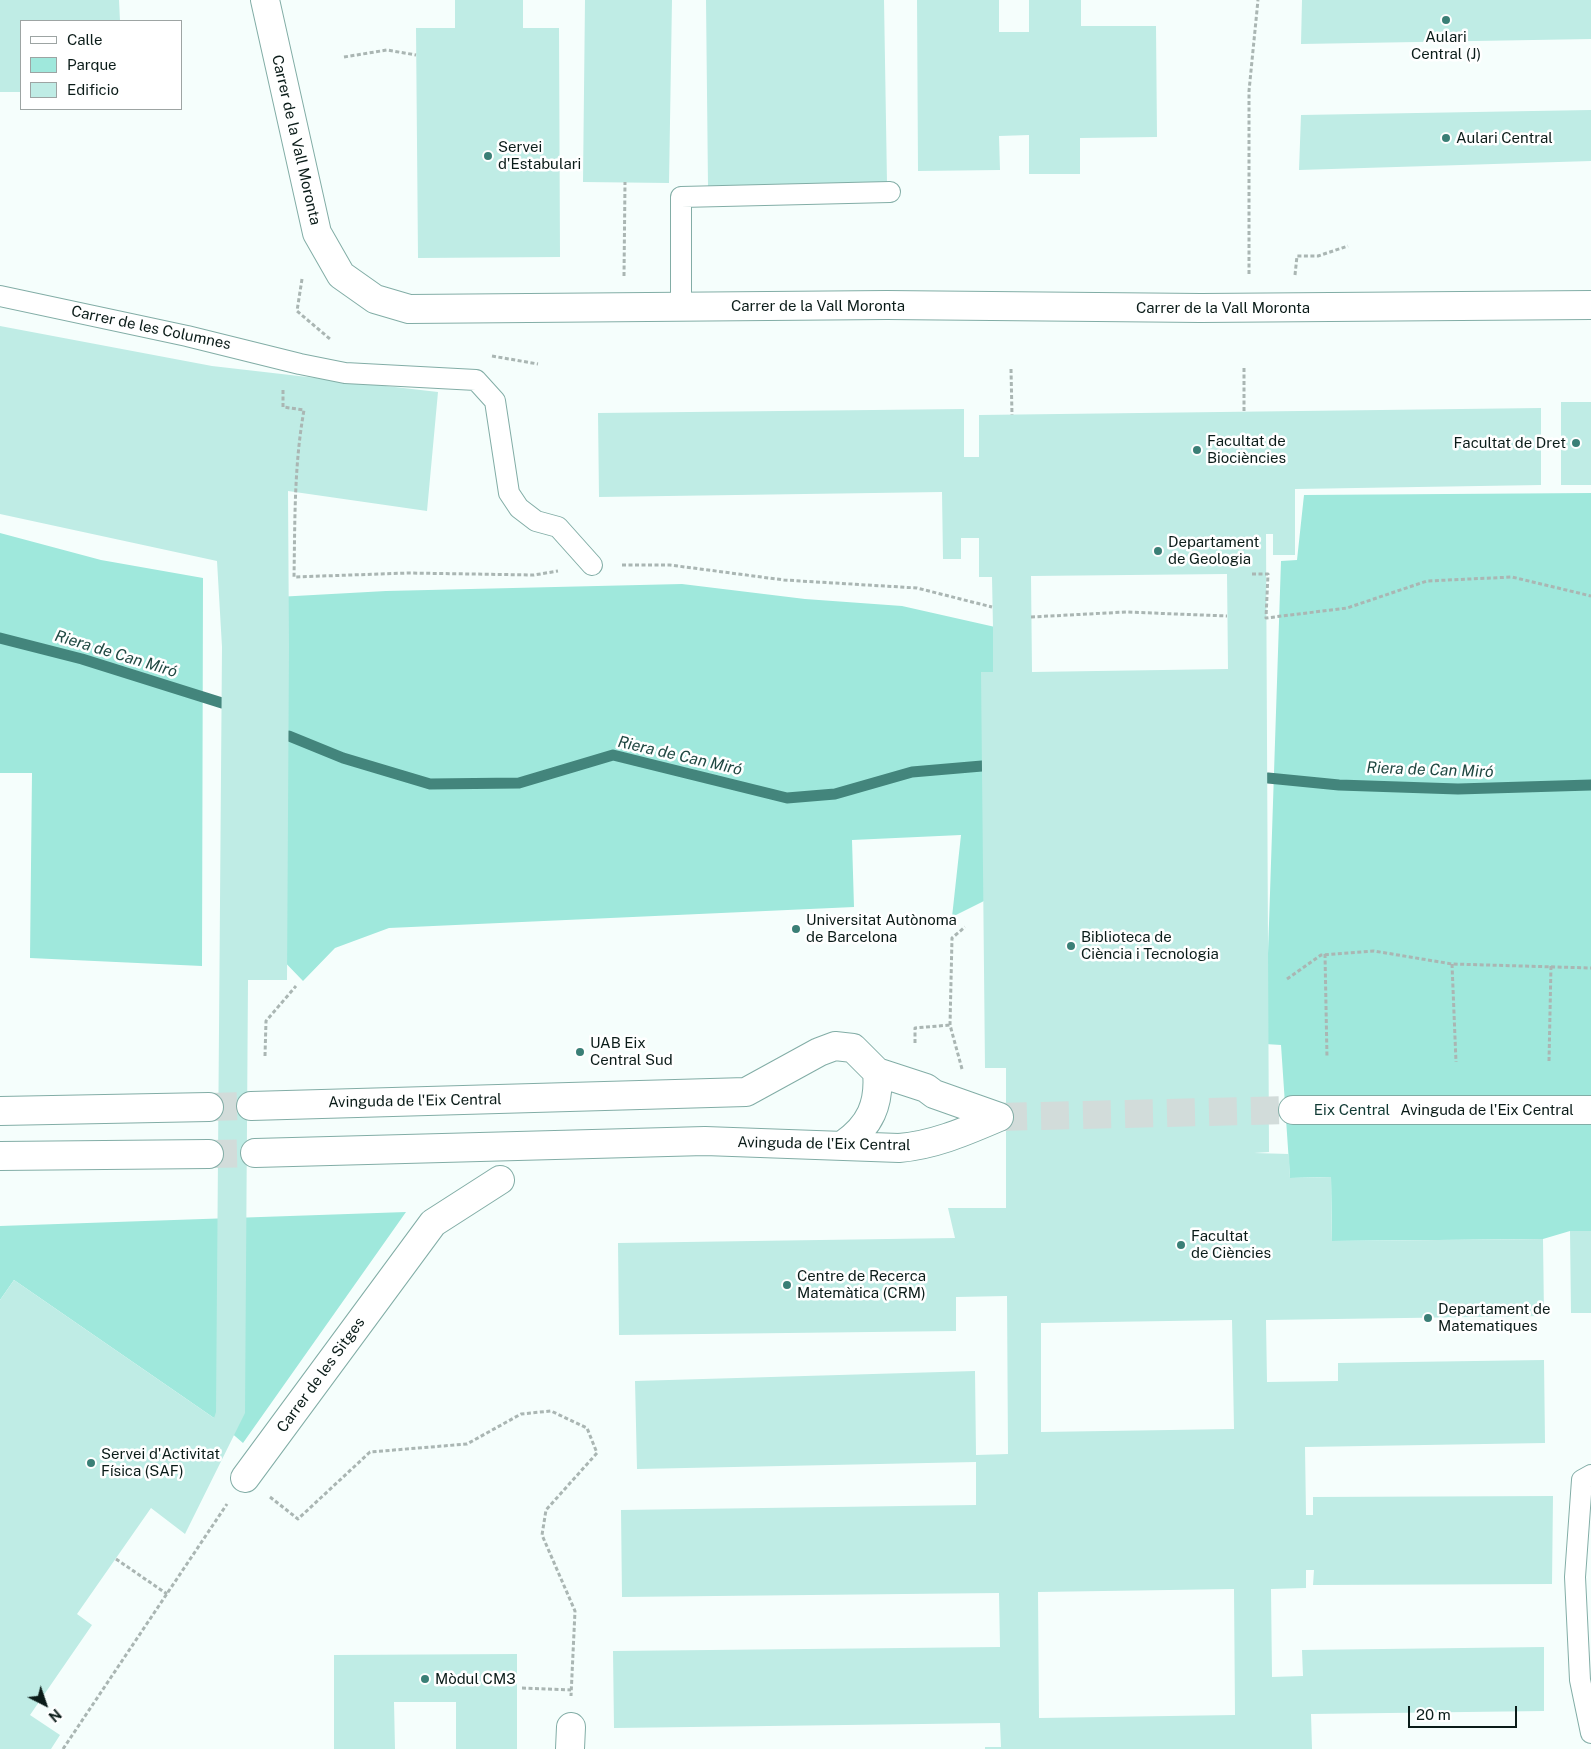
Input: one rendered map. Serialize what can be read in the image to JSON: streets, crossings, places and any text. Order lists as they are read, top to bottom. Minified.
{"streets":{"street":["Carrer de la Vall Moronta","Avinguda de l'Eix Central","Carrer de les Sitges"],"lane":["Carrer de les Columnes"]},"water":["Riera de Can Miró"],"parks":["Eix Central"],"places":["Aulari Central (J)","Aulari Central","Servei d'Estabulari","Facultat de Dret","Facultat de Biociències","Departament de Geologia","Universitat Autònoma de Barcelona","Biblioteca de Ciència i Tecnologia","UAB Eix Central Sud","Facultat de Ciències","Centre de Recerca Matemàtica (CRM)","Departament de Matematiques","Servei d'Activitat Física (SAF)","Mòdul CM3"],"legend":["Calle","Parque","Edificio"],"scale_bar":"20 m","north":"bottom right"}
